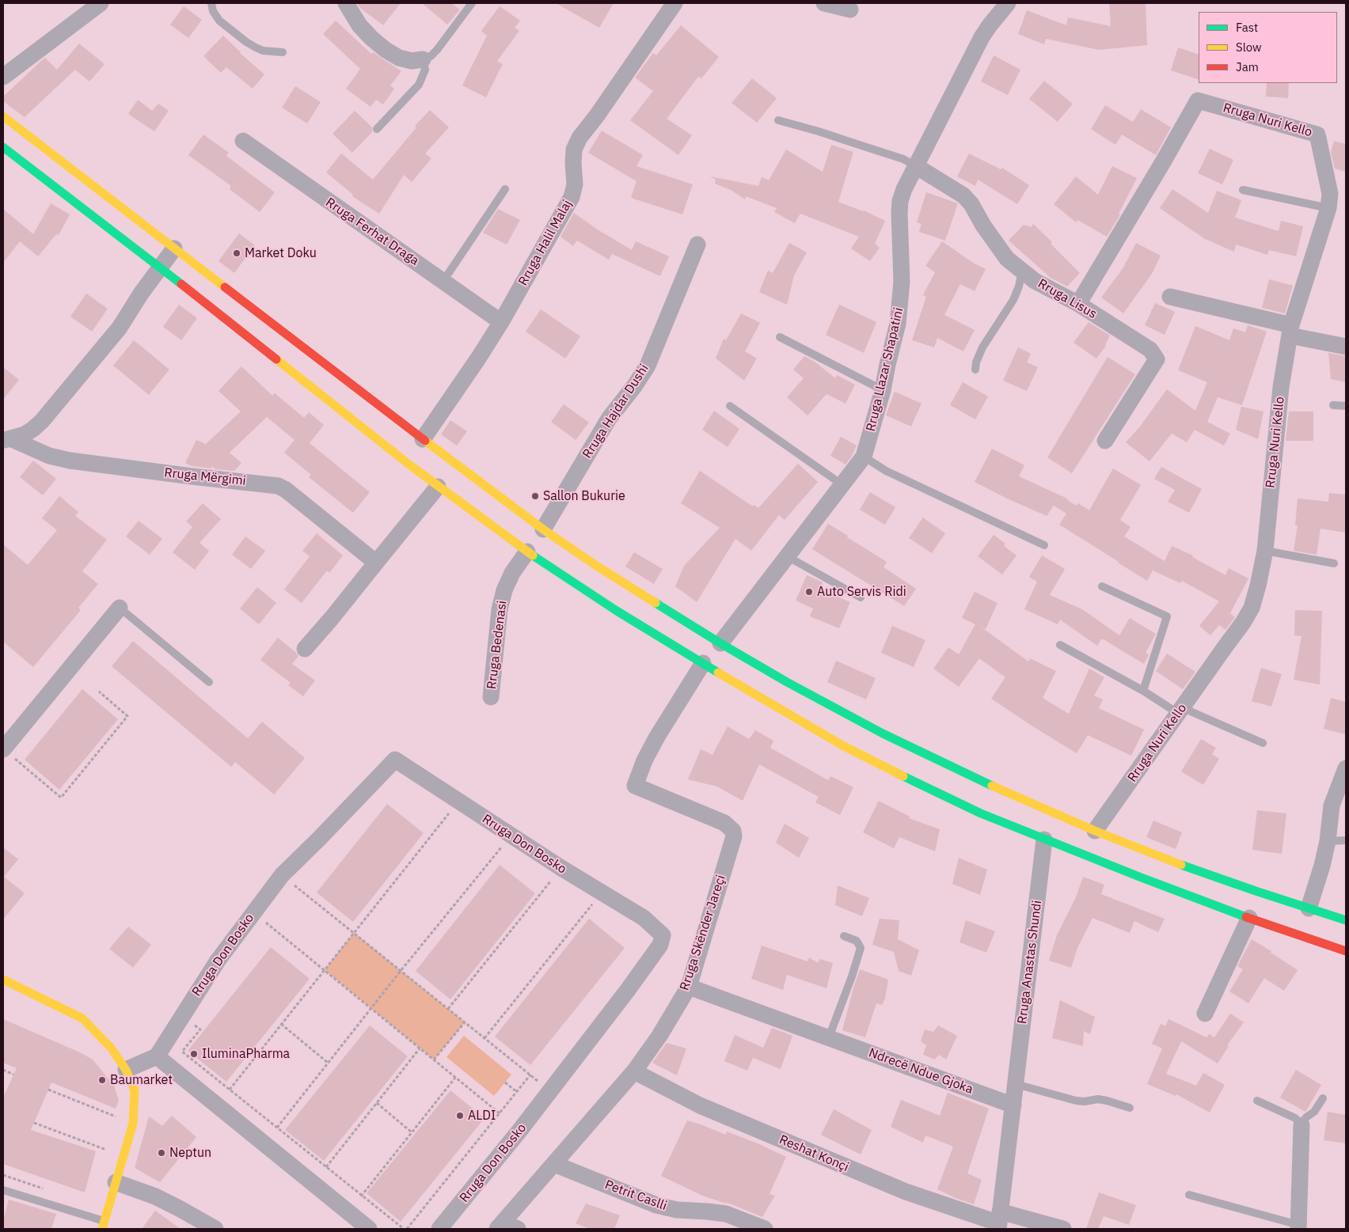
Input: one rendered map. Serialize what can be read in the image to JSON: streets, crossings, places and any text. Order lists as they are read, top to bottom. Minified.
{"streets":{"street":["Rruga Nuri Kello","Rruga Ferhat Draga","Rruga Halil Malaj","Rruga Lisus","Rruga Llazar Shapatini","Rruga Hajdar Dushi","Rruga Mërgimi","Rruga Bedenasi","Rruga Don Bosko","Rruga Skënder Jareçi","Rruga Anastas Shundi","Ndrecë Ndue Gjoka","Reshat Konçi","Petrit Caslli"]},"crossings":[["Rruga Nuri Kello","Rruga Lisus"],["Rruga Ferhat Draga","Rruga Halil Malaj"],["Rruga Lisus","Rruga Llazar Shapatini"],["Rruga Skënder Jareçi","Ndrecë Ndue Gjoka"],["Rruga Skënder Jareçi","Reshat Konçi"],["Rruga Skënder Jareçi","Petrit Caslli"],["Rruga Anastas Shundi","Ndrecë Ndue Gjoka"],["Rruga Anastas Shundi","Reshat Konçi"]],"places":["Market Doku","Sallon Bukurie","Auto Servis Ridi","IluminaPharma","Baumarket","ALDI","Neptun"],"legend":["Fast","Slow","Jam"]}
